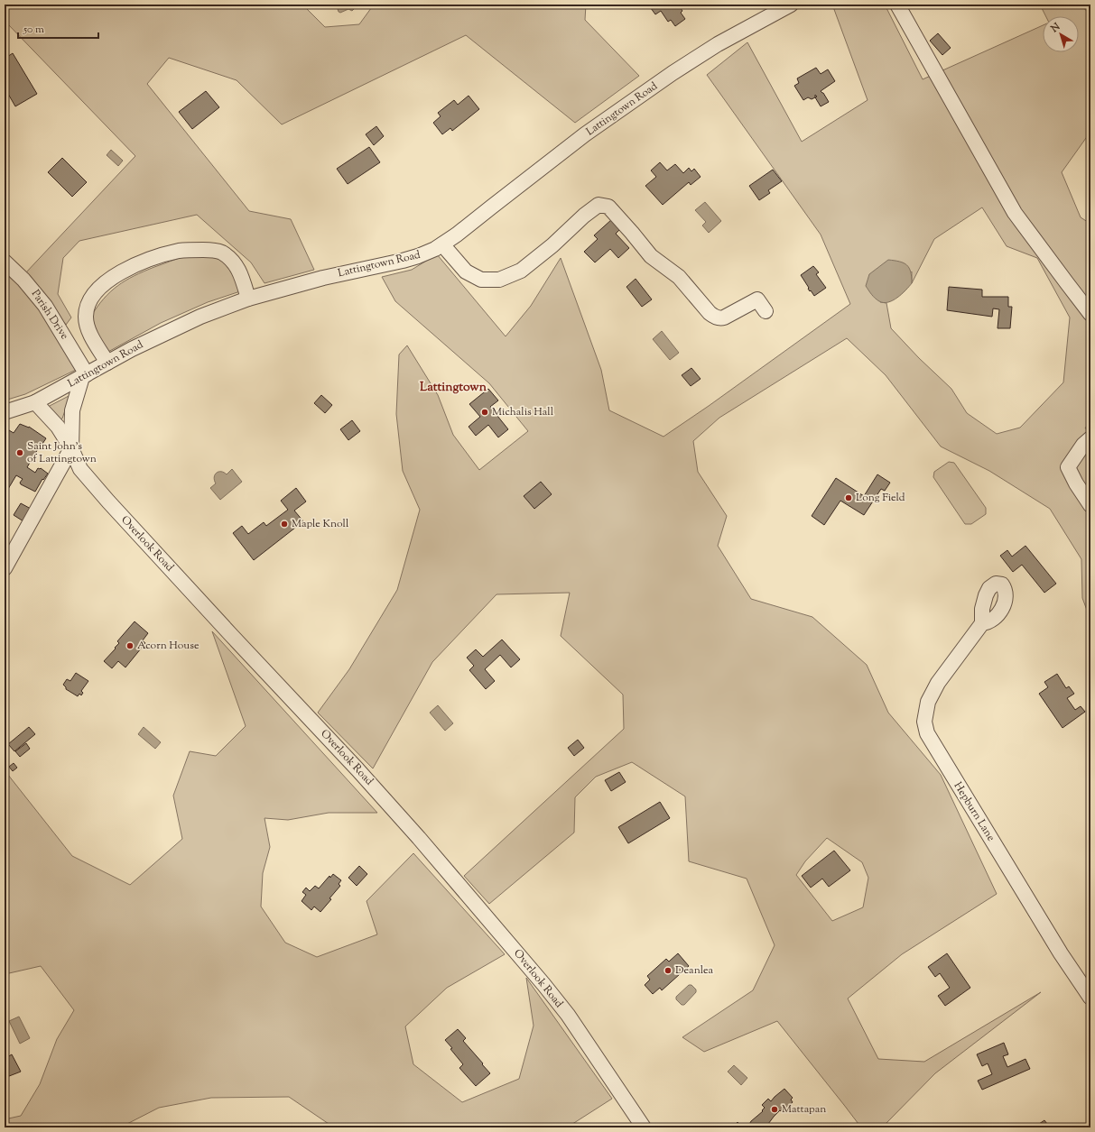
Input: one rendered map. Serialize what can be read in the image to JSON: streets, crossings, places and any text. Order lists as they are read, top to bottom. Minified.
{"streets":{"street":["Lattingtown Road","Parish Drive","Overlook Road","Hepburn Lane"]},"crossings":[["Lattingtown Road","Parish Drive"],["Lattingtown Road","Overlook Road"]],"districts":["Lattingtown"],"places":["Michalis Hall","Saint John's of Lattingtown","Long Field","Maple Knoll","Acorn House","Deanlea","Mattapan"],"scale_bar":"50 m","north":"top left"}
